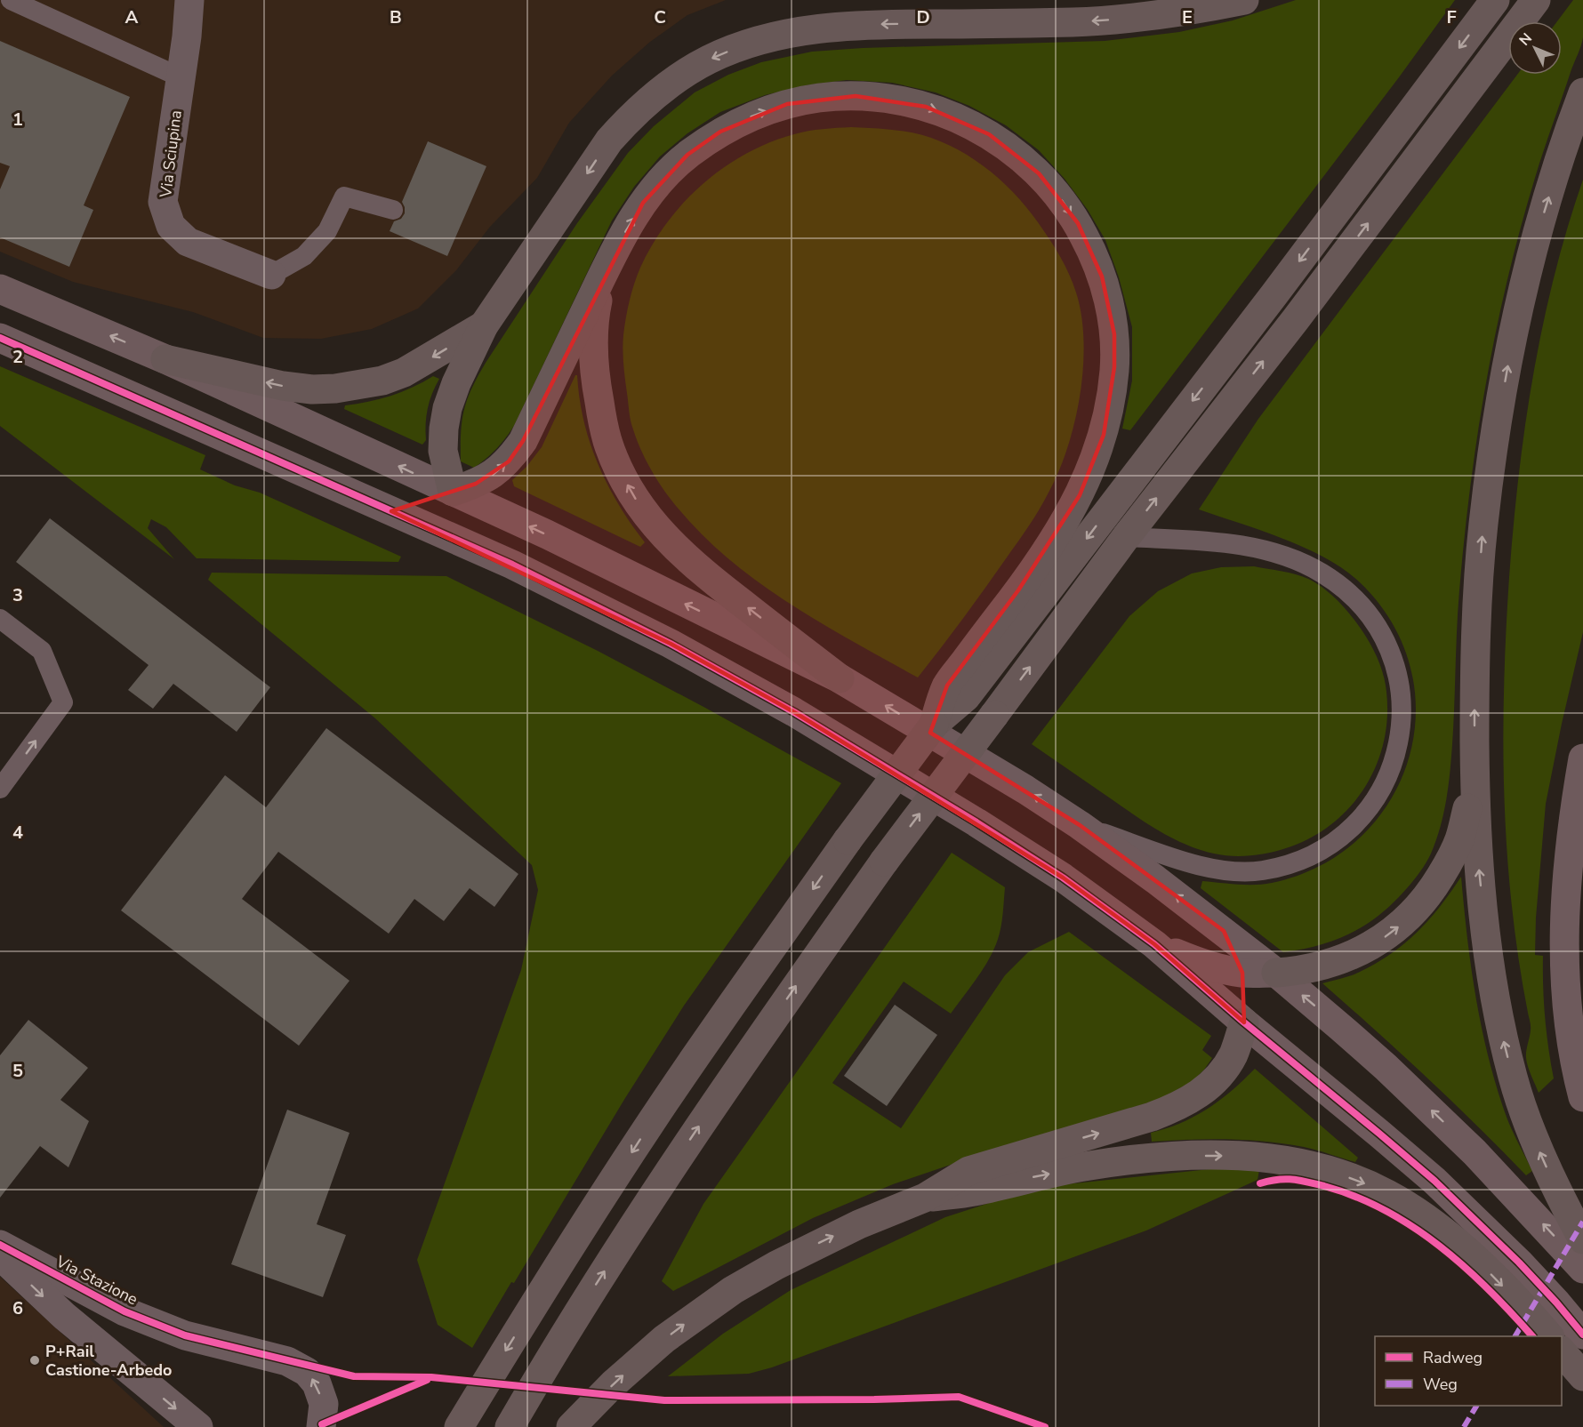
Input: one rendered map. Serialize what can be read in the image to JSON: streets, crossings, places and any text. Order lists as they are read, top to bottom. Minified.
{"streets":{"street":["Via Sciupina","Via Stazione"]},"places":["P+Rail Castione-Arbedo"],"legend":["Radweg","Weg"],"north":"top left","grid":{"columns":["A","B","C","D","E","F"],"rows":["1","2","3","4","5","6"]}}
